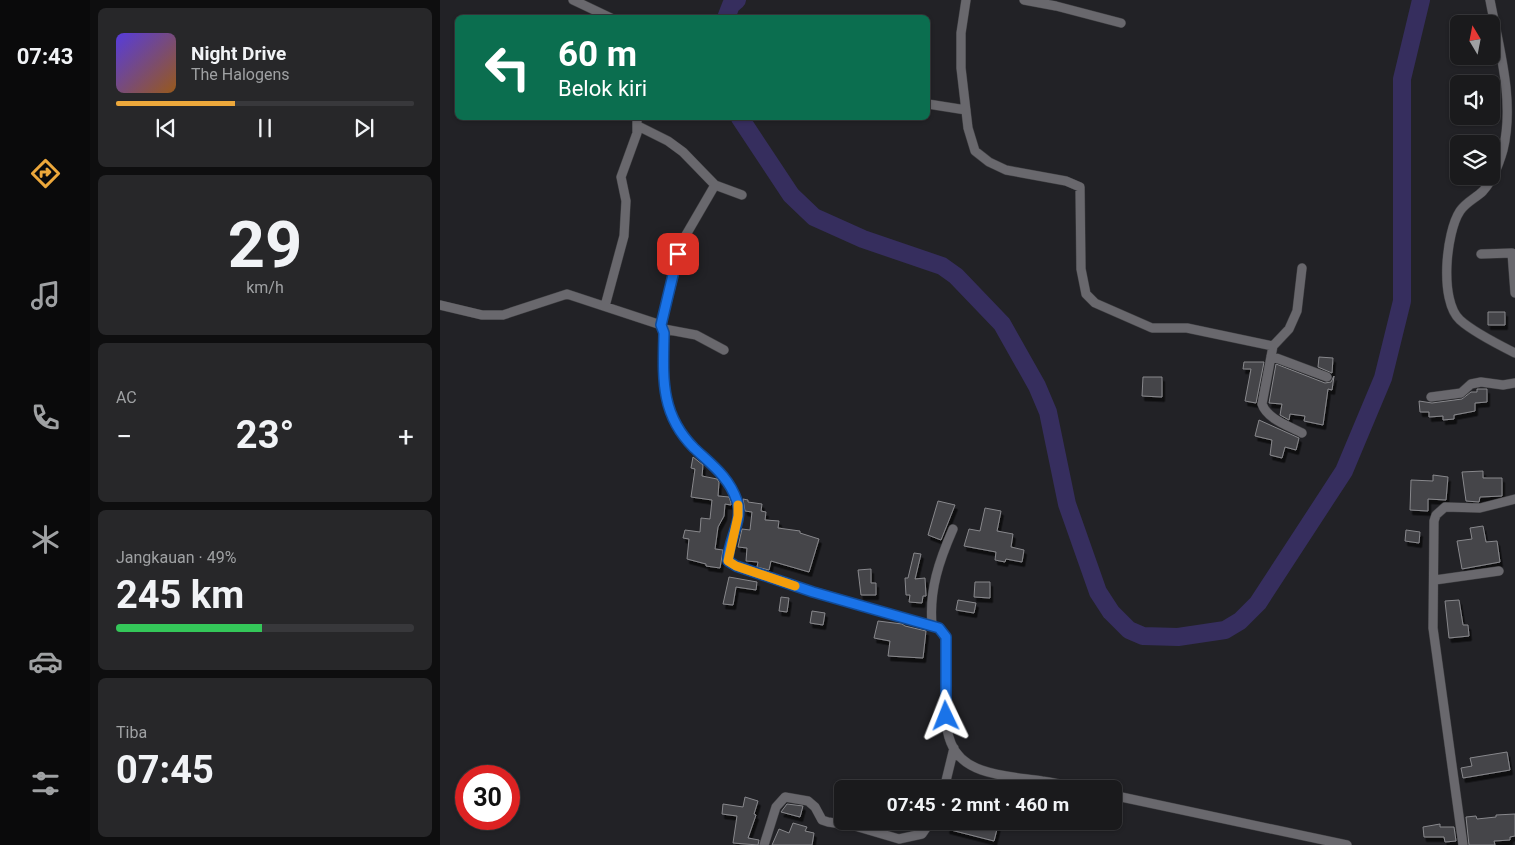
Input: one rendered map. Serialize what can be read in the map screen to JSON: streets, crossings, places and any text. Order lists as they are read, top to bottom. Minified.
{"north":"top","page":{"tabs":"07:43","turn":["60 m","Belok kiri"],"song":["Night Drive","The Halogens"],"tile":[["29","km/h"],"AC",["Jangkauan · 49%","245 km"],["Tiba","07:45"]],"heat":["−","23°","+"],"limit":"30","trip":"07:45 · 2 mnt · 460 m"}}
